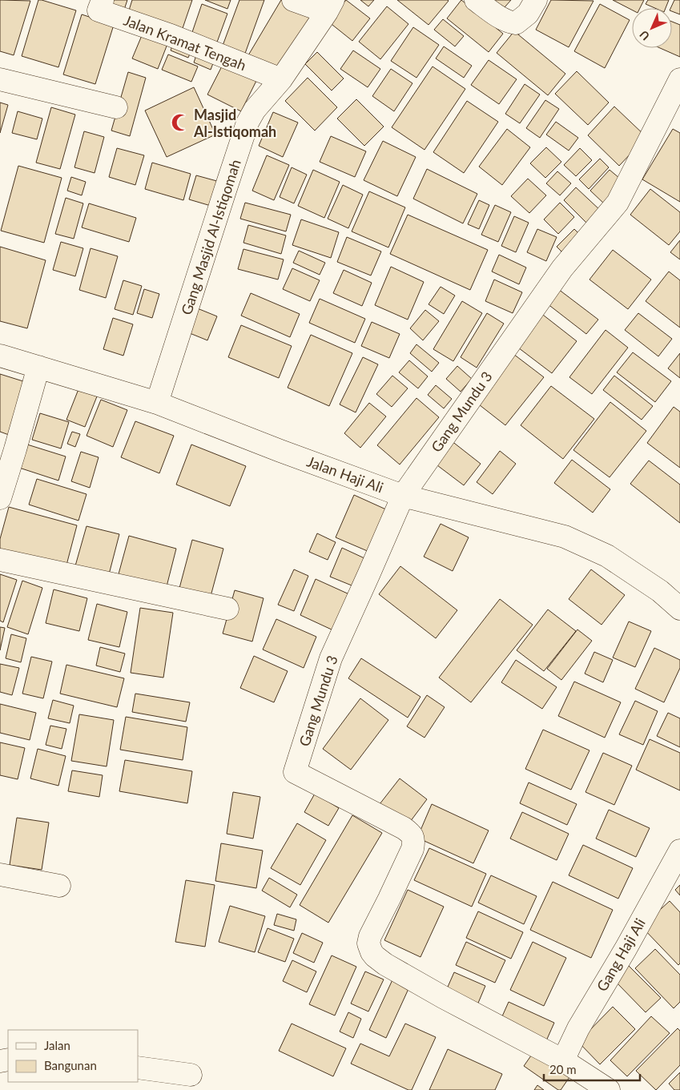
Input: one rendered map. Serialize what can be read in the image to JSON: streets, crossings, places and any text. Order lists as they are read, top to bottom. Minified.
{"streets":{"street":["Jalan Kramat Tengah","Gang Masjid Al-Istiqomah","Gang Mundu 3","Jalan Haji Ali","Gang Haji Ali"]},"crossings":[["Jalan Kramat Tengah","Gang Masjid Al-Istiqomah"],["Gang Masjid Al-Istiqomah","Jalan Haji Ali"],["Gang Mundu 3","Jalan Haji Ali"],["Gang Mundu 3","Gang Haji Ali"]],"places":{"mosque":["Masjid Al-Istiqomah"]},"legend":["Jalan","Bangunan"],"scale_bar":"20 m","north":"bottom left"}
